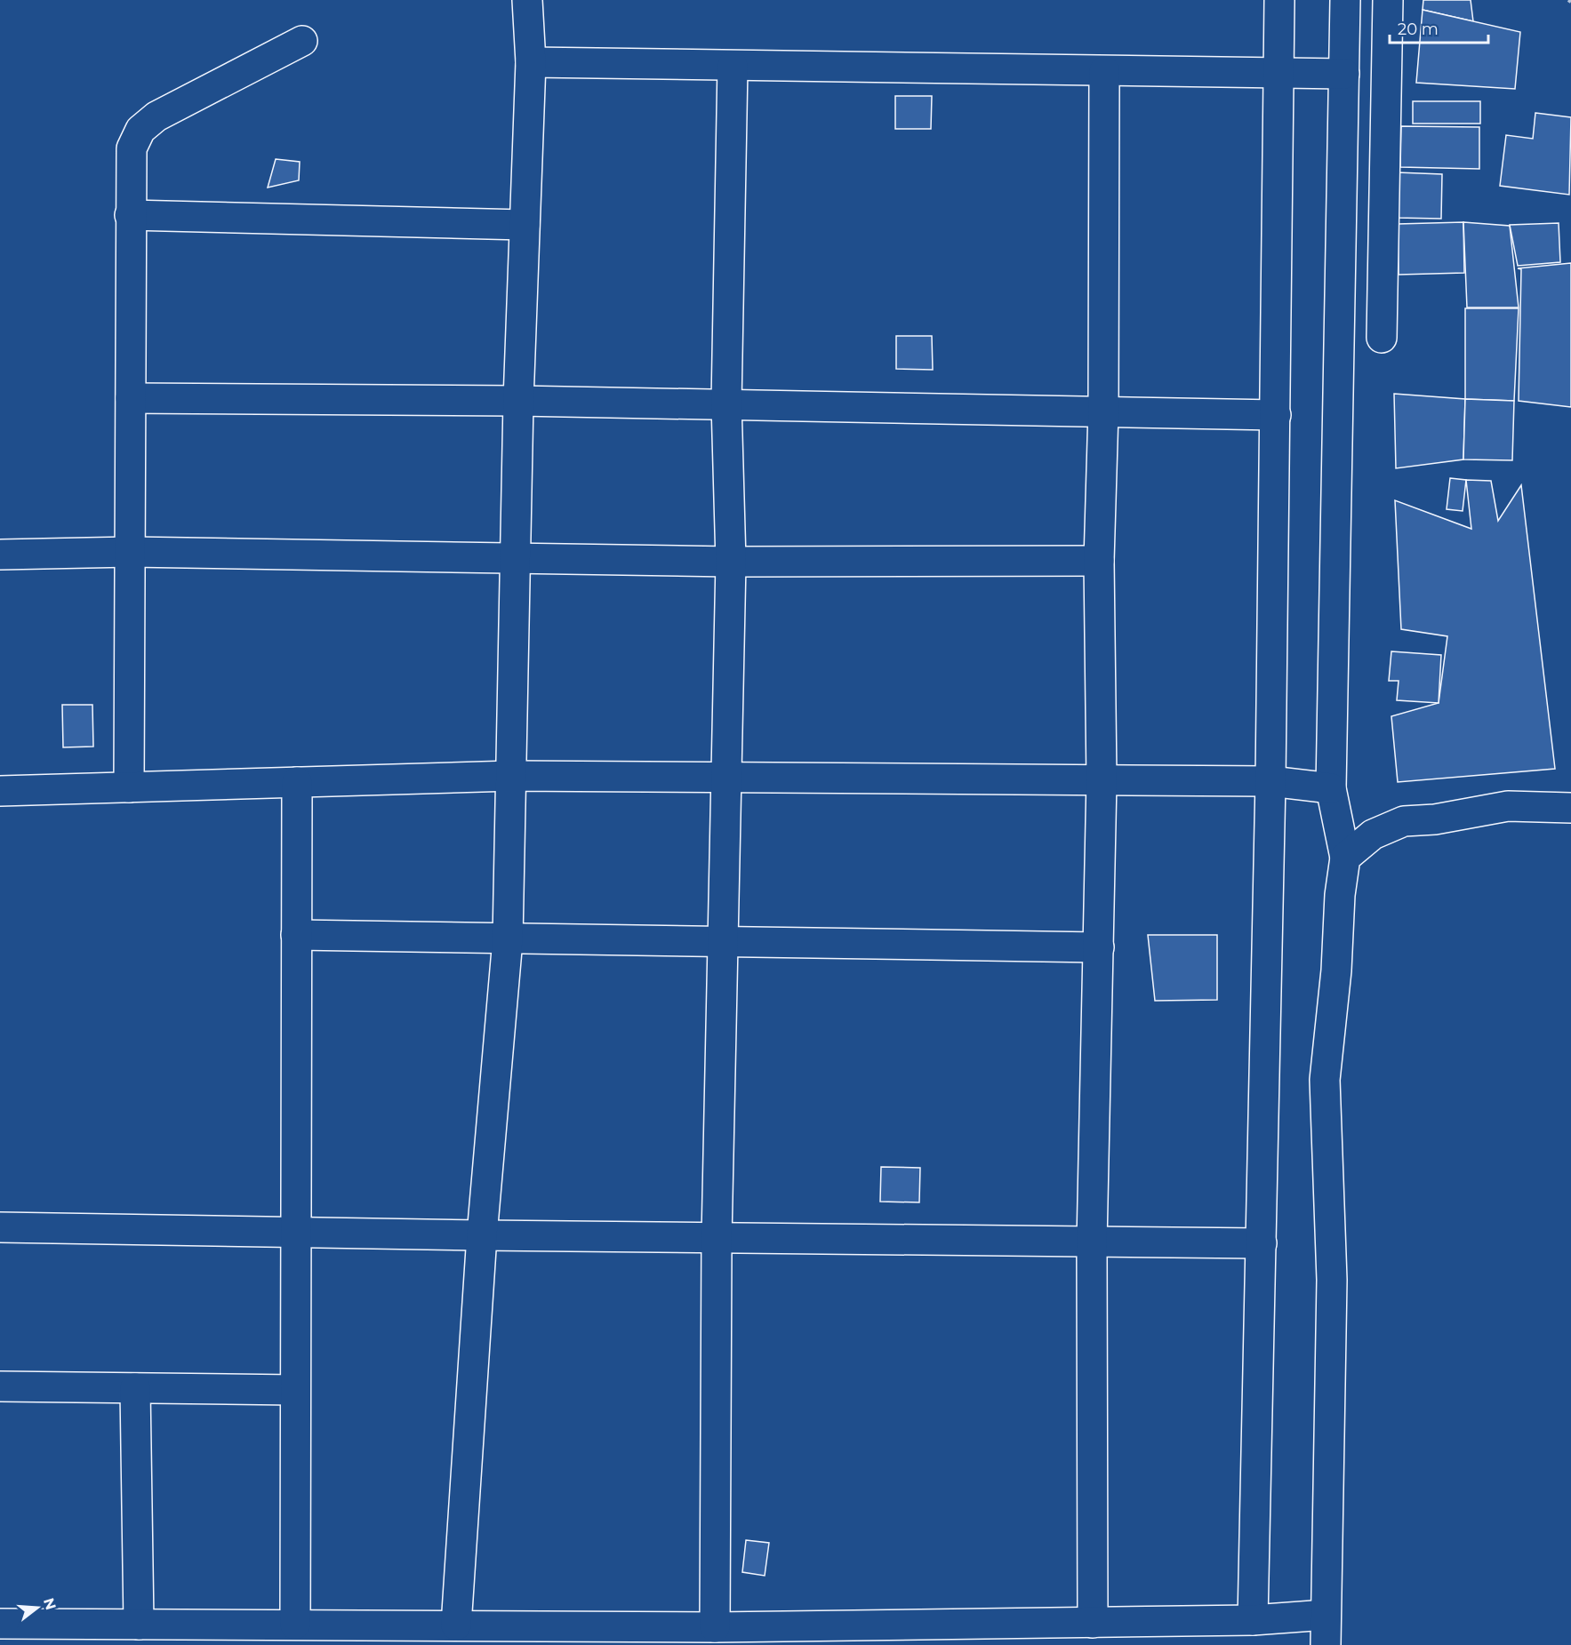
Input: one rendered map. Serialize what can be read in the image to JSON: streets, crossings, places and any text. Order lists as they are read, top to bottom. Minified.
{"scale_bar":"20 m","north":"right"}
